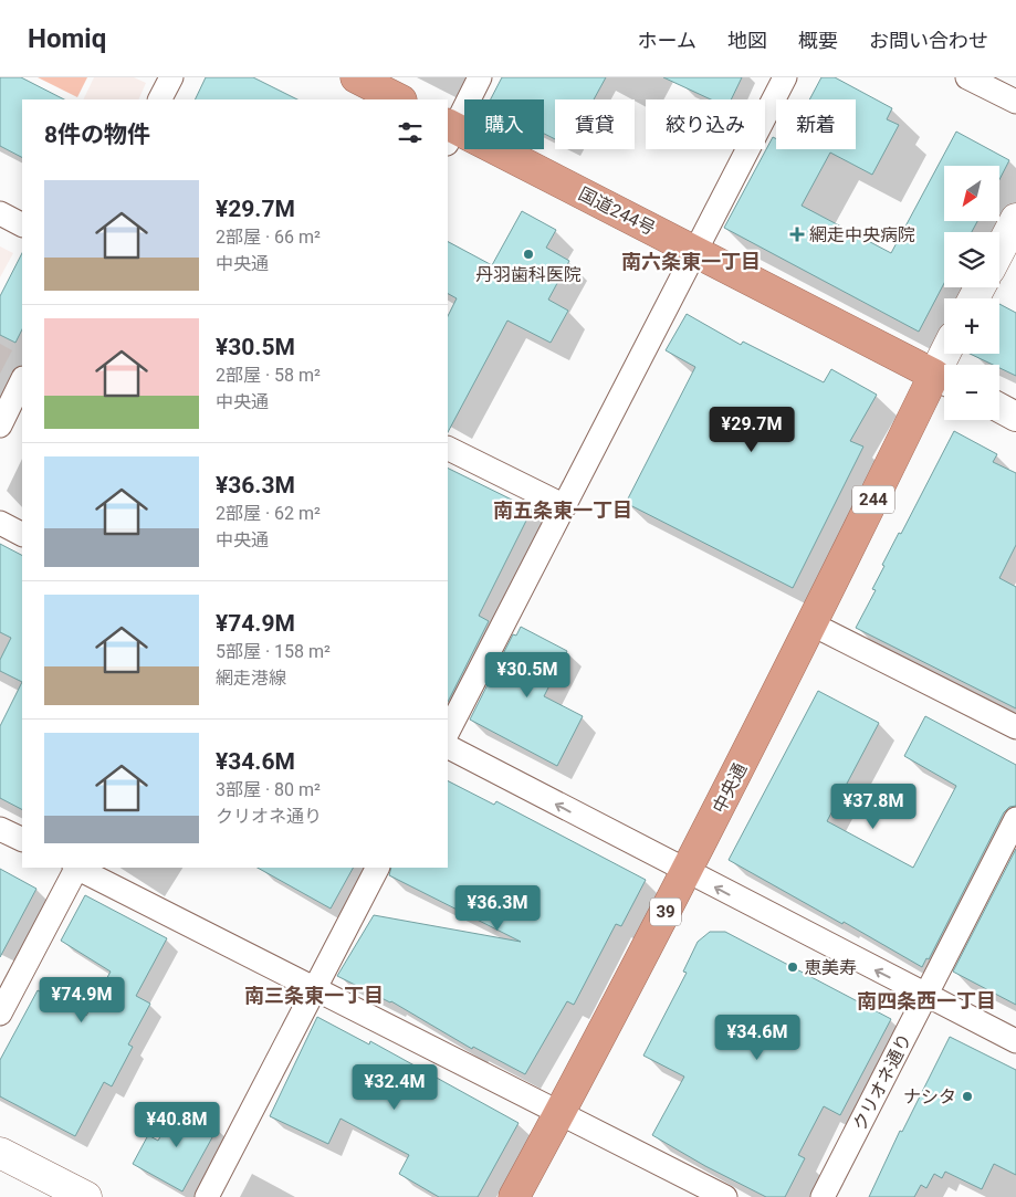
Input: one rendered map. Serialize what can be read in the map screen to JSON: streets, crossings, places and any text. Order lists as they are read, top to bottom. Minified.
{"streets":{"highway":["国道244号","244","中央通","39"],"street":["クリオネ通り"]},"crossings":[["国道244号","中央通"]],"districts":["南六条東一丁目","南五条東一丁目","南三条東一丁目","南四条西一丁目"],"places":{"health":["網走中央病院"],"other":["丹羽歯科医院","恵美寿","ナシタ"]},"north":"bottom left","page":{"header":"Homiq","nav":["ホーム","地図","概要","お問い合わせ"],"chip":["購入","賃貸","絞り込み","新着"],"heading":"8件の物件","map_buttons":["+","−"],"list":[{"name":"¥29.7M","note":"2部屋 · 66 m² · 中央通"},{"name":"¥30.5M","note":"2部屋 · 58 m² · 中央通"},{"name":"¥36.3M","note":"2部屋 · 62 m² · 中央通"},{"name":"¥74.9M","note":"5部屋 · 158 m² · 網走港線"},{"name":"¥34.6M","note":"3部屋 · 80 m² · クリオネ通り"}],"price":["¥29.7M","¥30.5M","¥37.8M","¥36.3M","¥74.9M","¥34.6M","¥32.4M","¥40.8M"]}}
